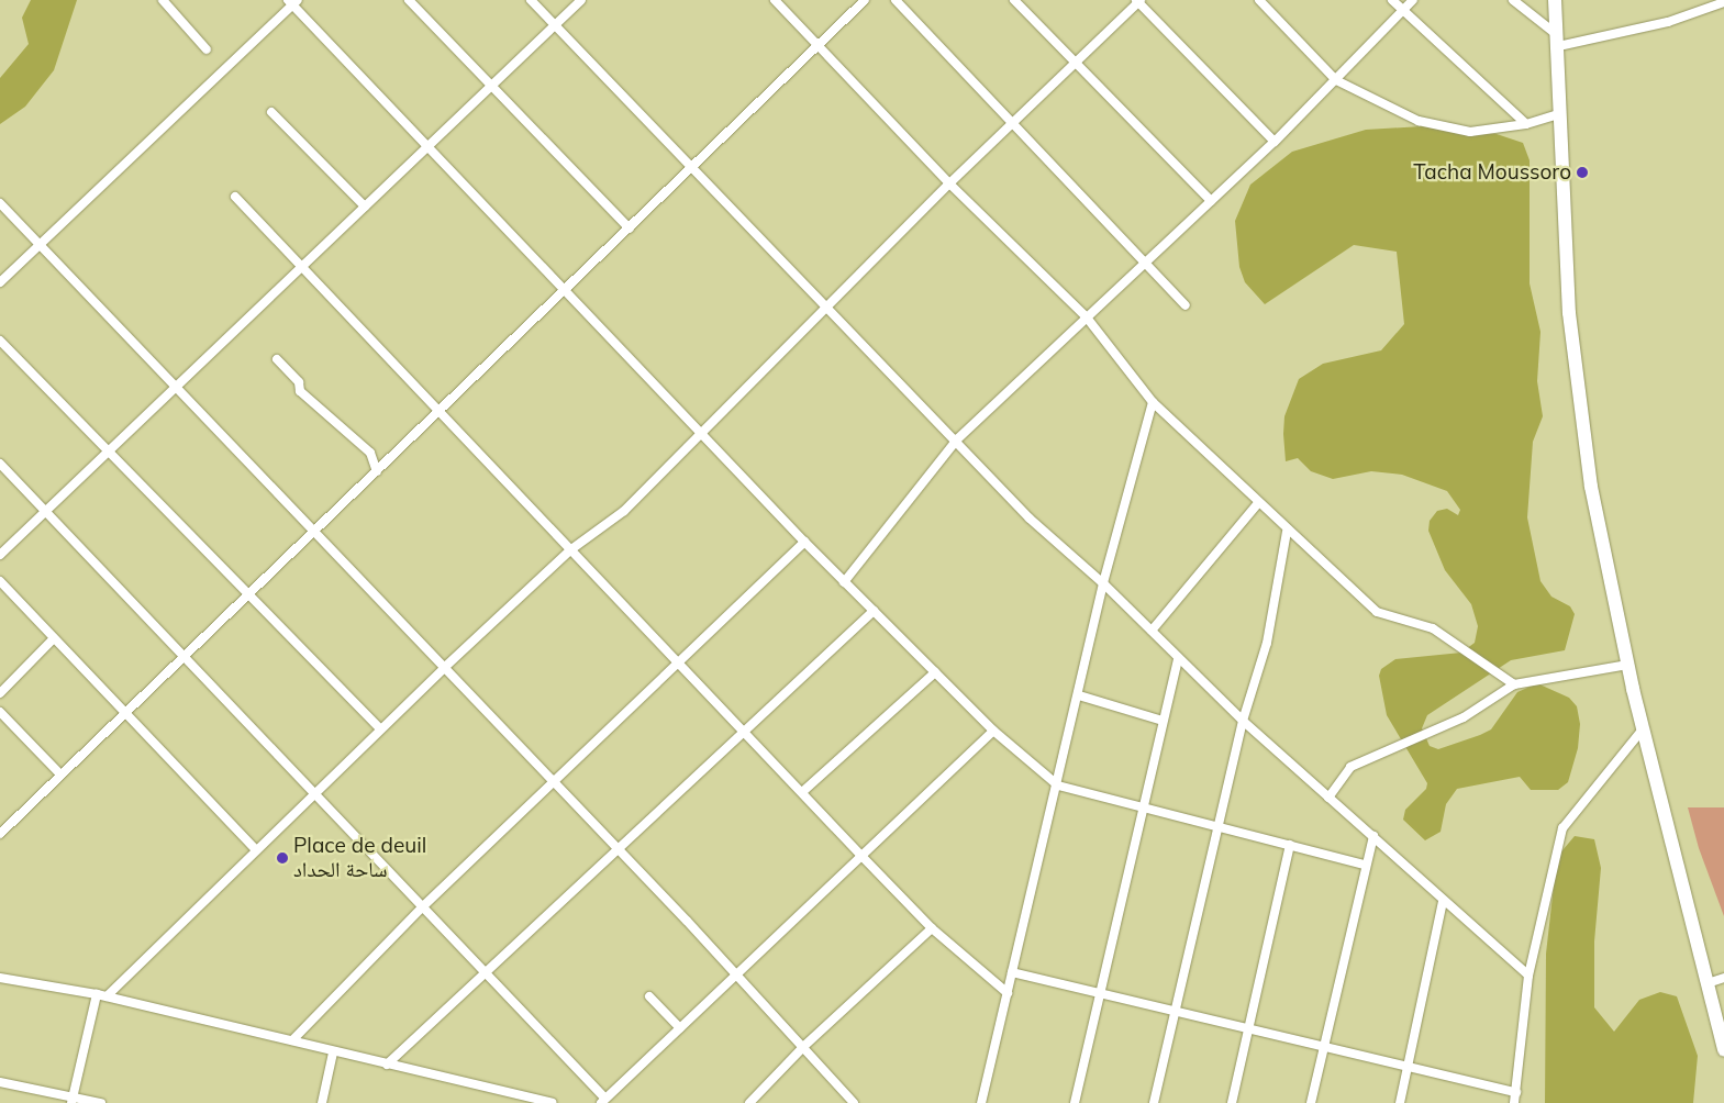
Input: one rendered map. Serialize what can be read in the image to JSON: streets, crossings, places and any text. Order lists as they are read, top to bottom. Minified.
{"places":["Tacha Moussoro","Place de deuil ساحة الحداد"]}
